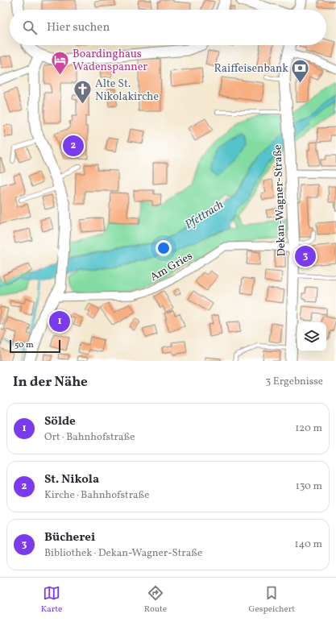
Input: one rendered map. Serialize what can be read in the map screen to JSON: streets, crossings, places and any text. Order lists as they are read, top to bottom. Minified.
{"streets":{"street":["Dekan-Wagner-Straße","Am Gries"]},"crossings":[["Dekan-Wagner-Straße","Am Gries"]],"water":["Pfettrach"],"places":{"hotel":["Boardinghaus Wadenspanner"],"bank":["Raiffeisenbank"],"church":["Alte St. Nikolakirche"]},"scale_bar":"50 m","page":{"search":"Hier suchen","pins":["2","3","1"],"scale":"50 m","heading":["In der Nähe","3 Ergebnisse"],"list":[{"mark":"1","name":"Sölde","note":"Ort · Bahnhofstraße","value":"120 m"},{"mark":"2","name":"St. Nikola","note":"Kirche · Bahnhofstraße","value":"130 m"},{"mark":"3","name":"Bücherei","note":"Bibliothek · Dekan-Wagner-Straße","value":"140 m"}],"nav":["Karte","Route","Gespeichert"]}}
